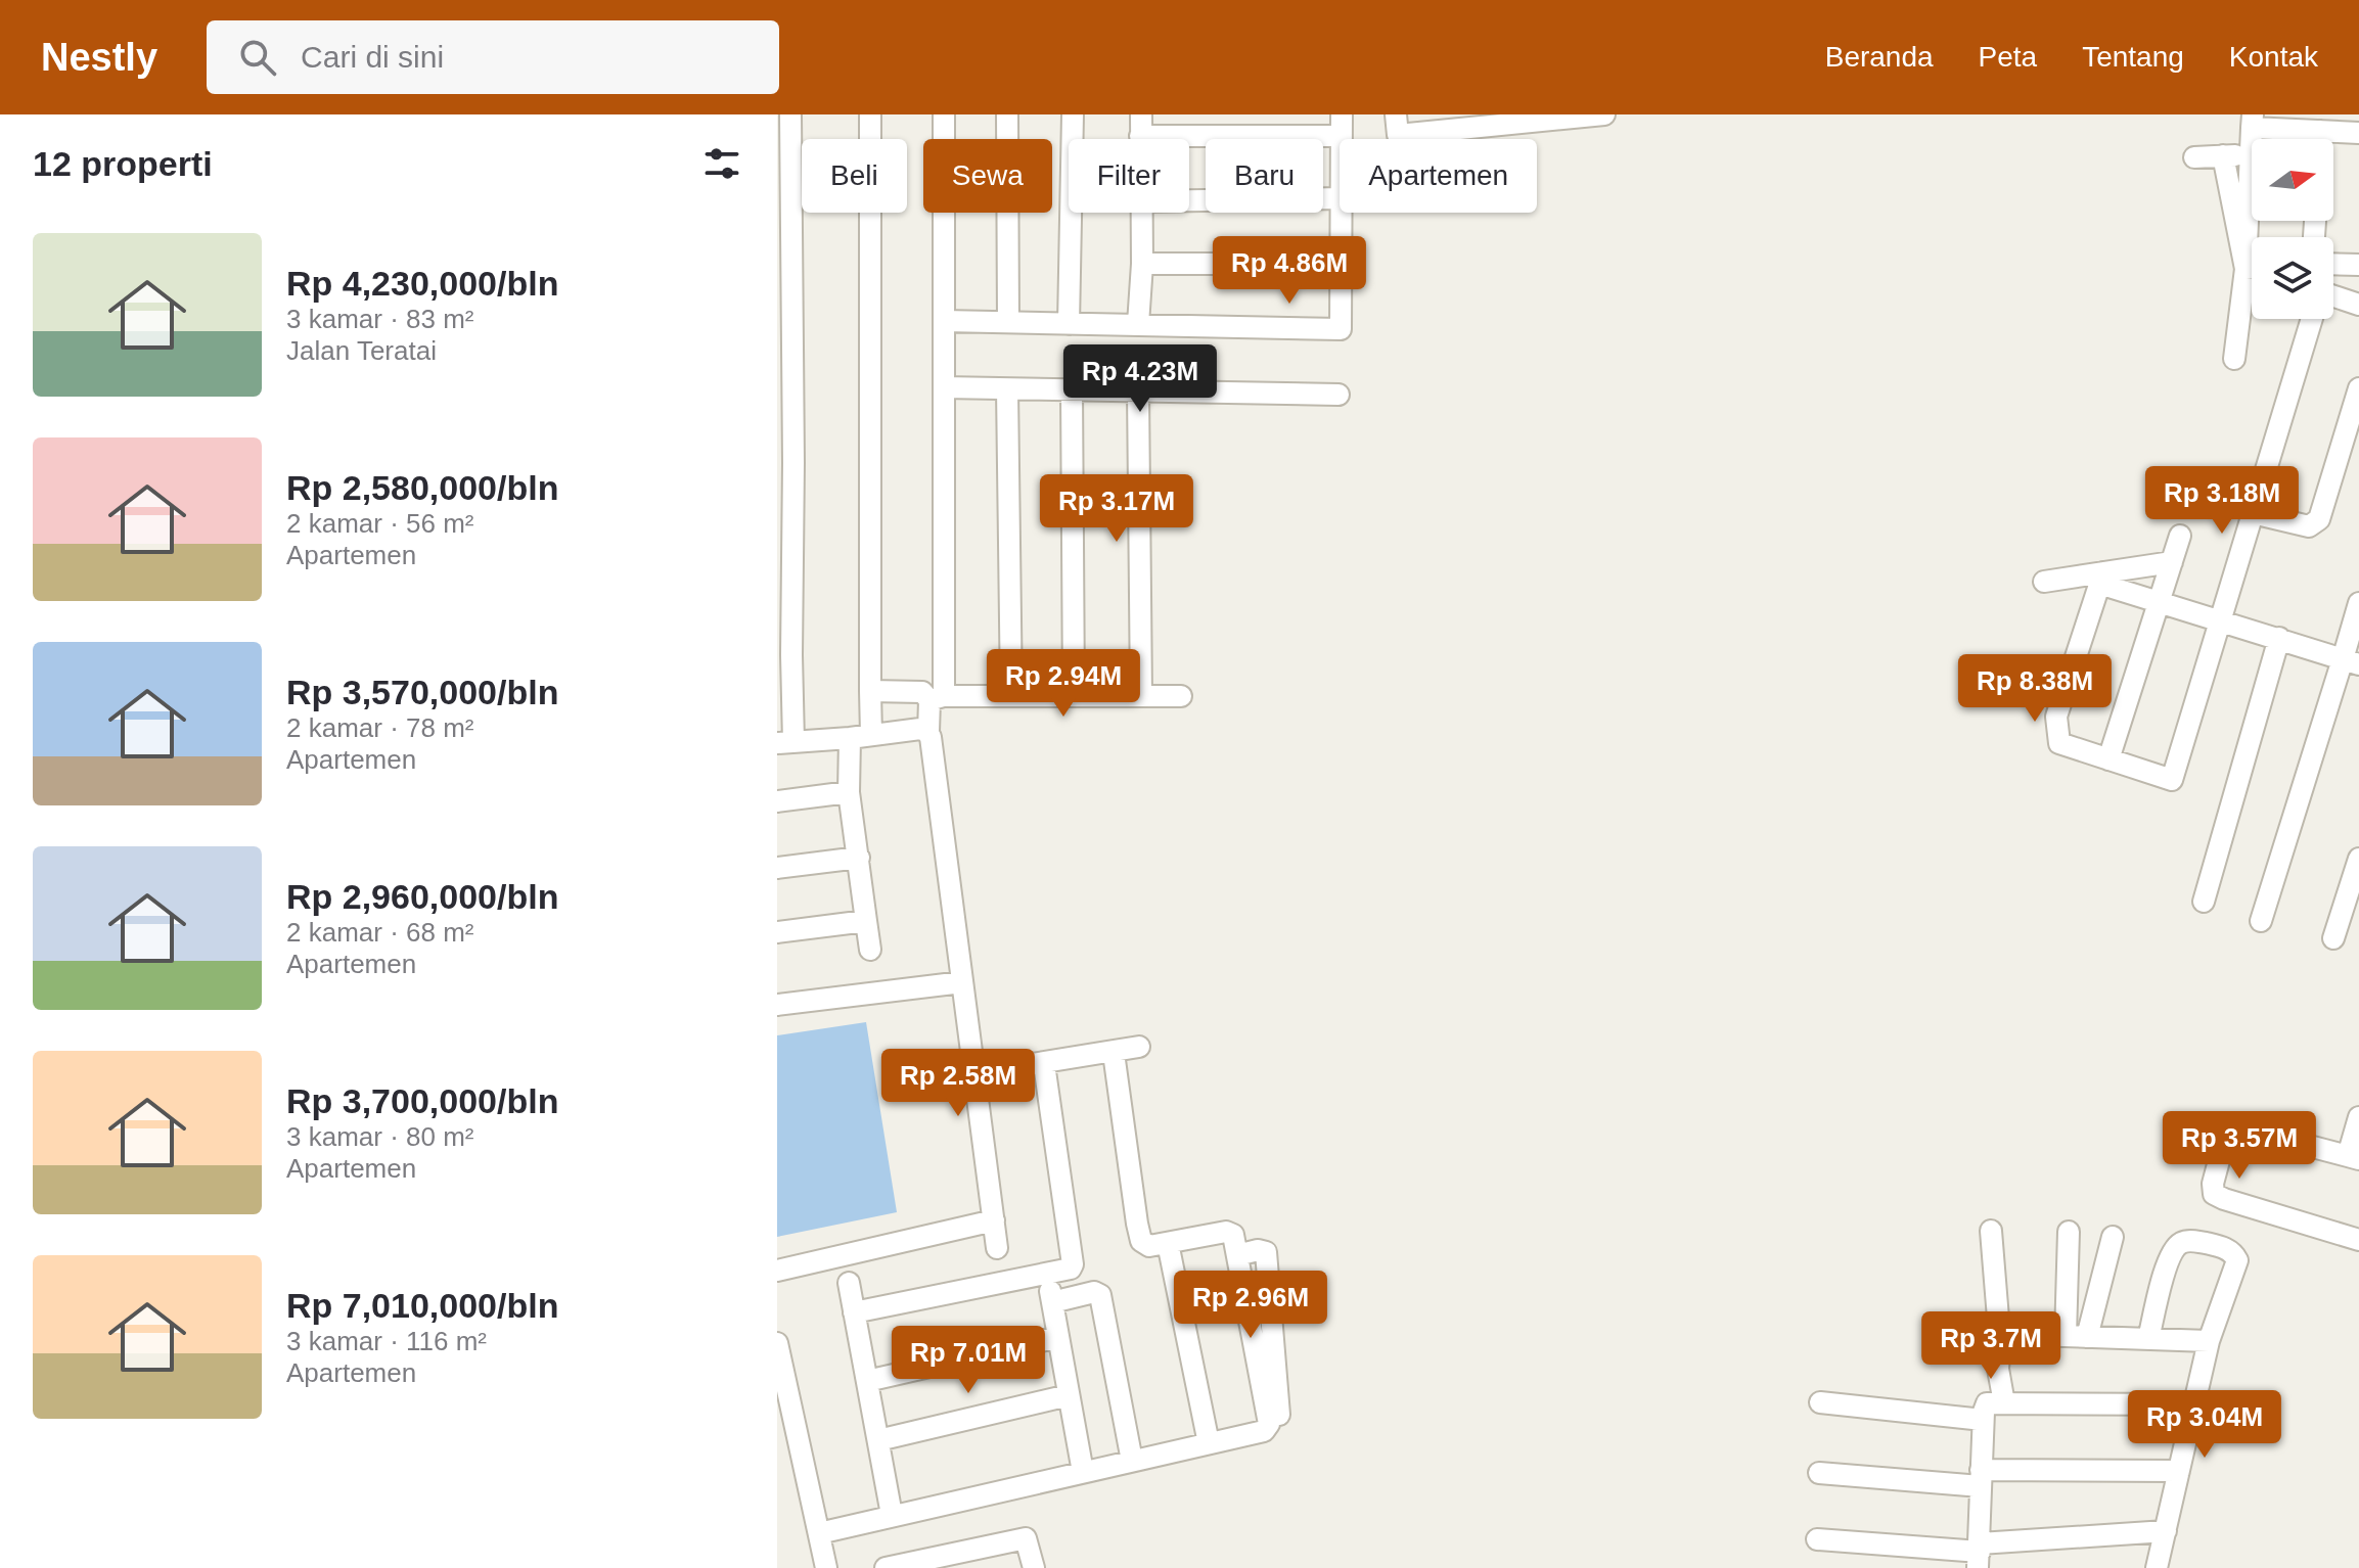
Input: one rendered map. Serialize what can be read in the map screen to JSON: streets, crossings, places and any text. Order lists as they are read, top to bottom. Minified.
{"north":"right","page":{"header":"Nestly","search":"Cari di sini","nav":["Beranda","Peta","Tentang","Kontak"],"heading":"12 properti","chip":["Beli","Sewa","Filter","Baru","Apartemen"],"list":[{"name":"Rp 4,230,000/bln","note":"3 kamar · 83 m² · Jalan Teratai"},{"name":"Rp 2,580,000/bln","note":"2 kamar · 56 m² · Apartemen"},{"name":"Rp 3,570,000/bln","note":"2 kamar · 78 m² · Apartemen"},{"name":"Rp 2,960,000/bln","note":"2 kamar · 68 m² · Apartemen"},{"name":"Rp 3,700,000/bln","note":"3 kamar · 80 m² · Apartemen"},{"name":"Rp 7,010,000/bln","note":"3 kamar · 116 m² · Apartemen"}],"price":["Rp 4.86M","Rp 4.23M","Rp 3.18M","Rp 3.17M","Rp 2.94M","Rp 8.38M","Rp 2.58M","Rp 3.57M","Rp 2.96M","Rp 3.7M","Rp 7.01M","Rp 3.04M"]}}
